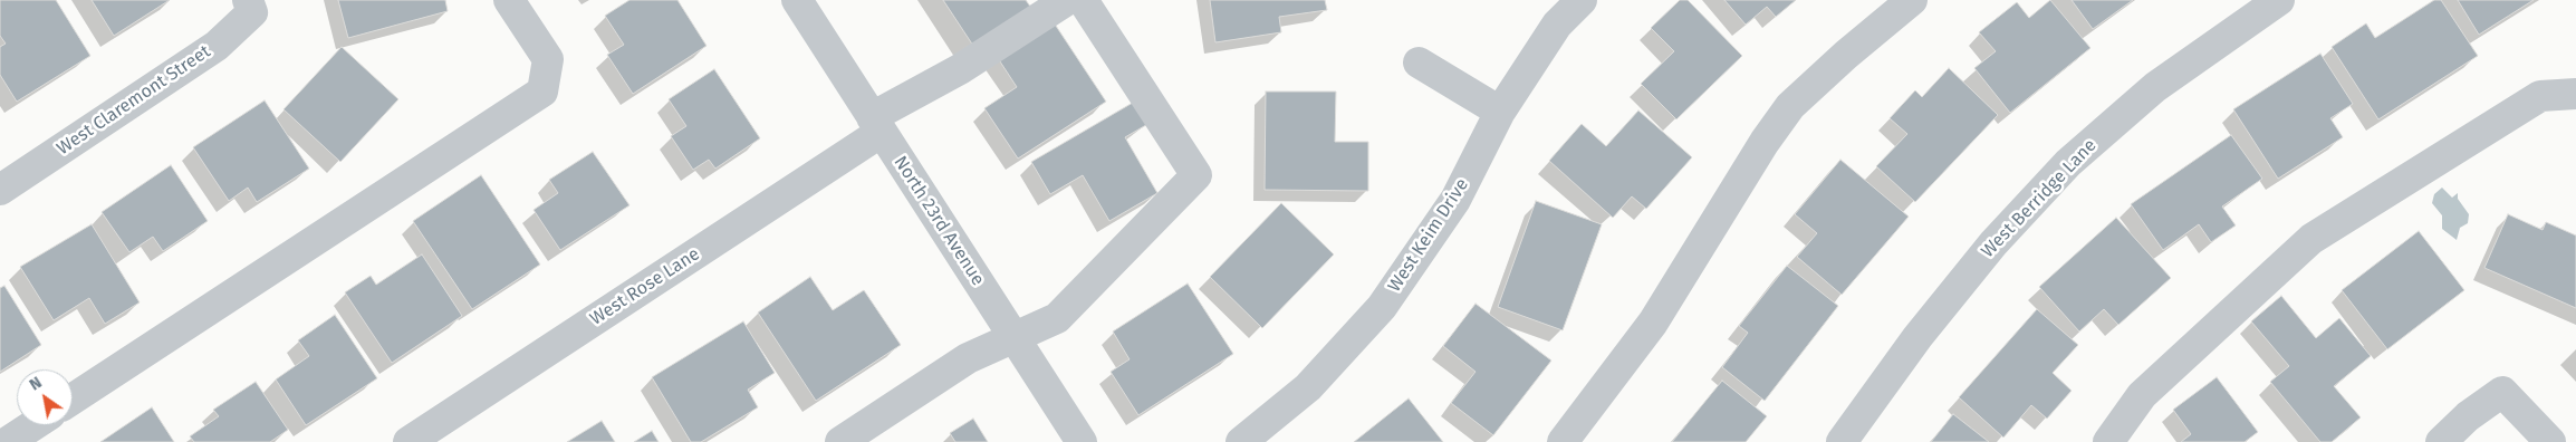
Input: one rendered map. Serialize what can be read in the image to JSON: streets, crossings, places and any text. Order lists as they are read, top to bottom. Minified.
{"streets":{"street":["West Claremont Street","West Berridge Lane","North 23rd Avenue","West Keim Drive","West Rose Lane"]},"crossings":[["North 23rd Avenue","West Rose Lane"]],"north":"top left"}
